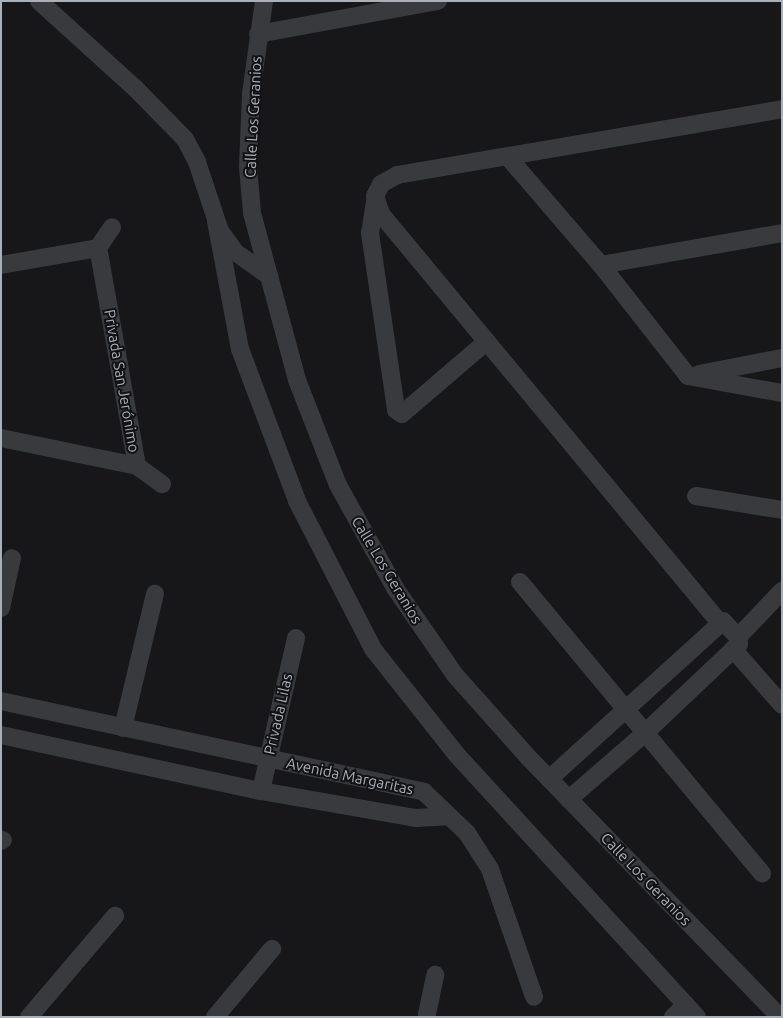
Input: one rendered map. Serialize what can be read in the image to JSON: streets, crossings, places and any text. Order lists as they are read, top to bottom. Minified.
{"streets":{"street":["Calle Los Geranios","Privada San Jerónimo","Privada Lilas","Avenida Margaritas"]},"crossings":[["Privada Lilas","Avenida Margaritas"]]}
